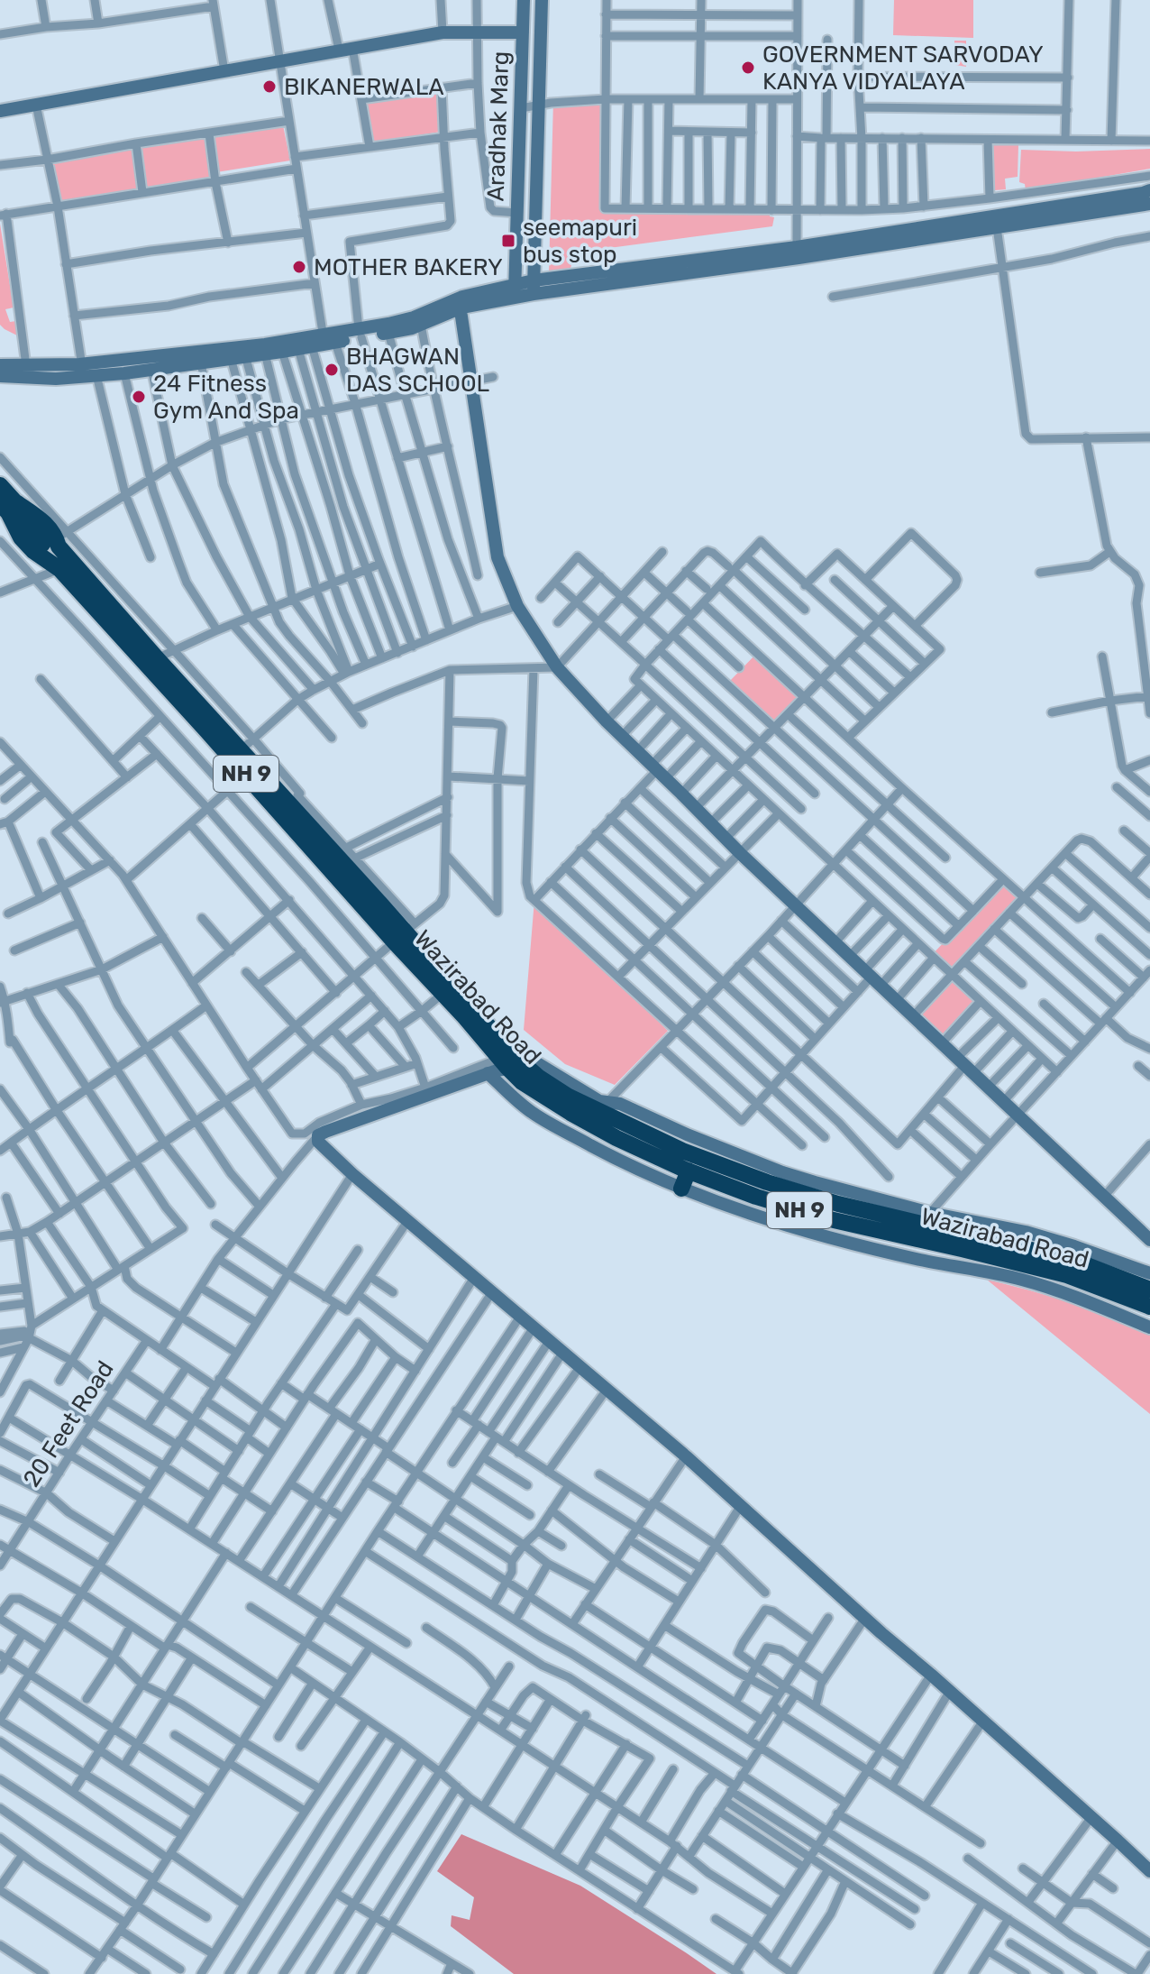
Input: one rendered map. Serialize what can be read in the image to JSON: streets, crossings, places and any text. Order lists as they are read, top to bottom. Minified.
{"streets":{"highway":["NH 9","Wazirabad Road"],"street":["Aradhak Marg","20 Feet Road"]},"places":{"other":["GOVERNMENT SARVODAY KANYA VIDYALAYA","BIKANERWALA","MOTHER BAKERY","BHAGWAN DAS SCHOOL","24 Fitness Gym And Spa"],"transit":["seemapuri bus stop"]}}
